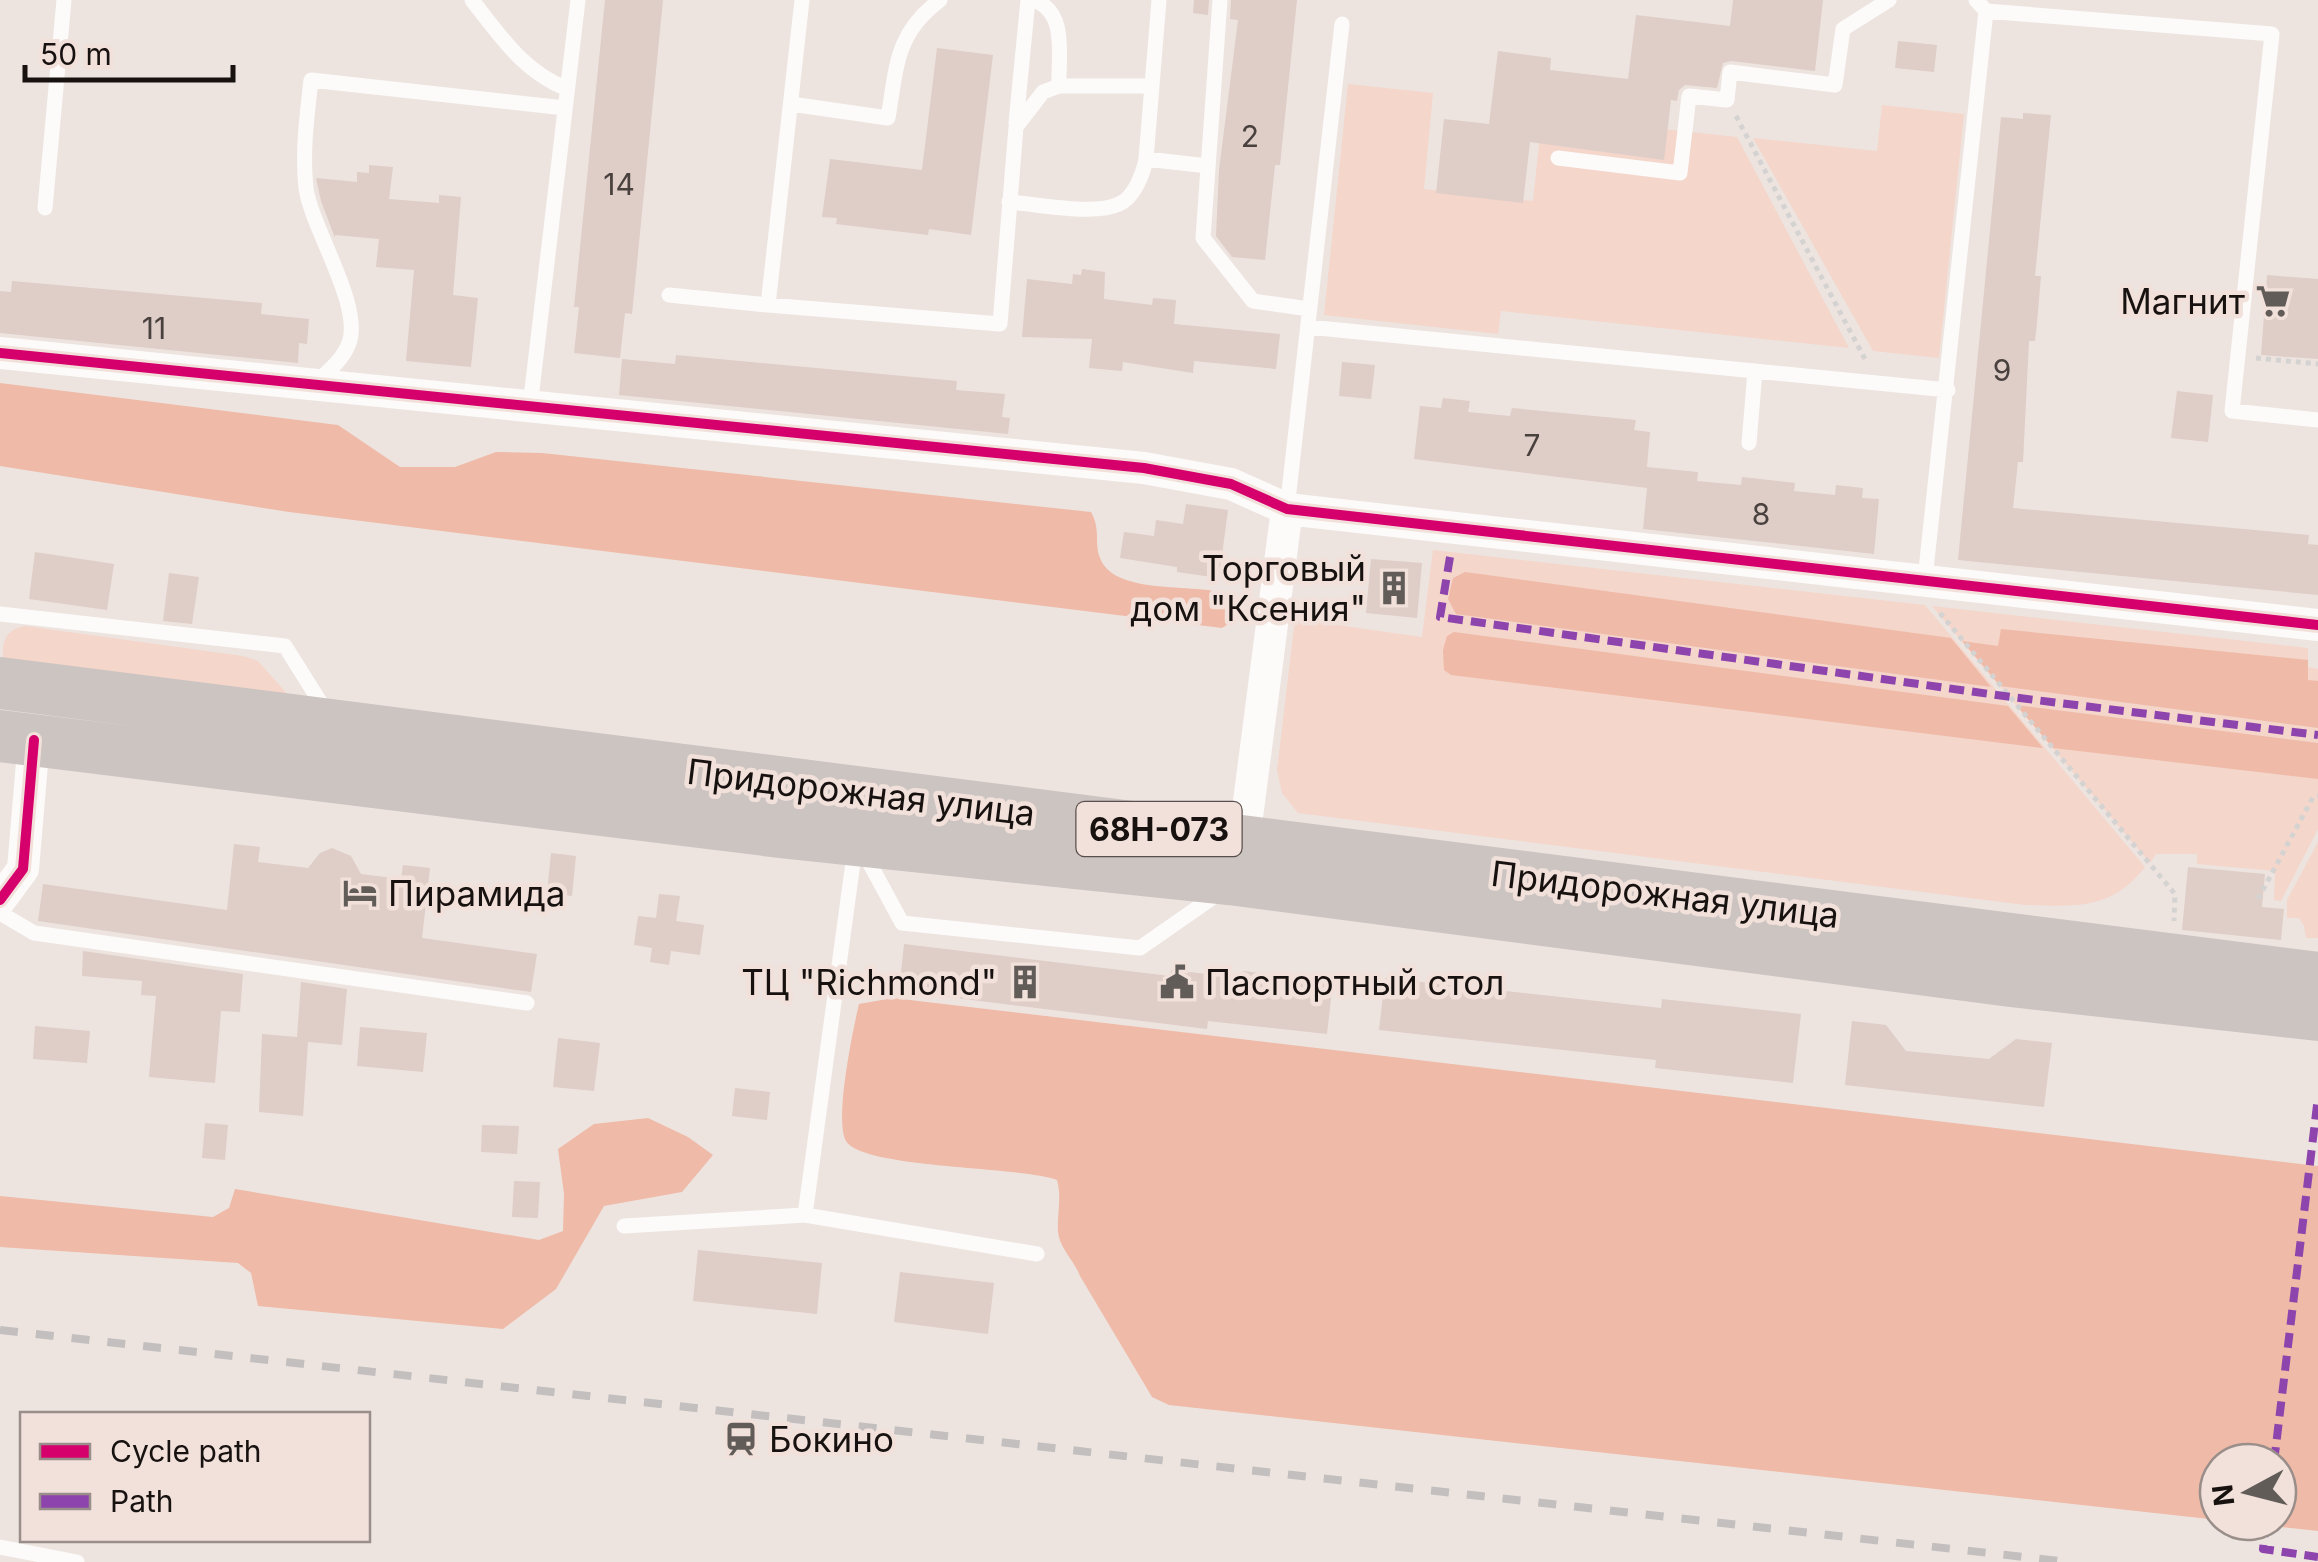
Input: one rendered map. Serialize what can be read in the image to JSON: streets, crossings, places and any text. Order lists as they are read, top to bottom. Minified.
{"streets":{"main road":["Придорожная улица","68Н-073"]},"crossings":[["Придорожная улица","68Н-073"]],"places":{"supermarket":["Магнит"],"building":["Торговый дом \"Ксения\"","ТЦ \"Richmond\""],"hotel":["Пирамида"],"public building":["Паспортный стол"],"station":["Бокино"]},"house_numbers":["2","14","11","9","7","8"],"legend":["Cycle path","Path"],"scale_bar":"50 m","north":"left"}
